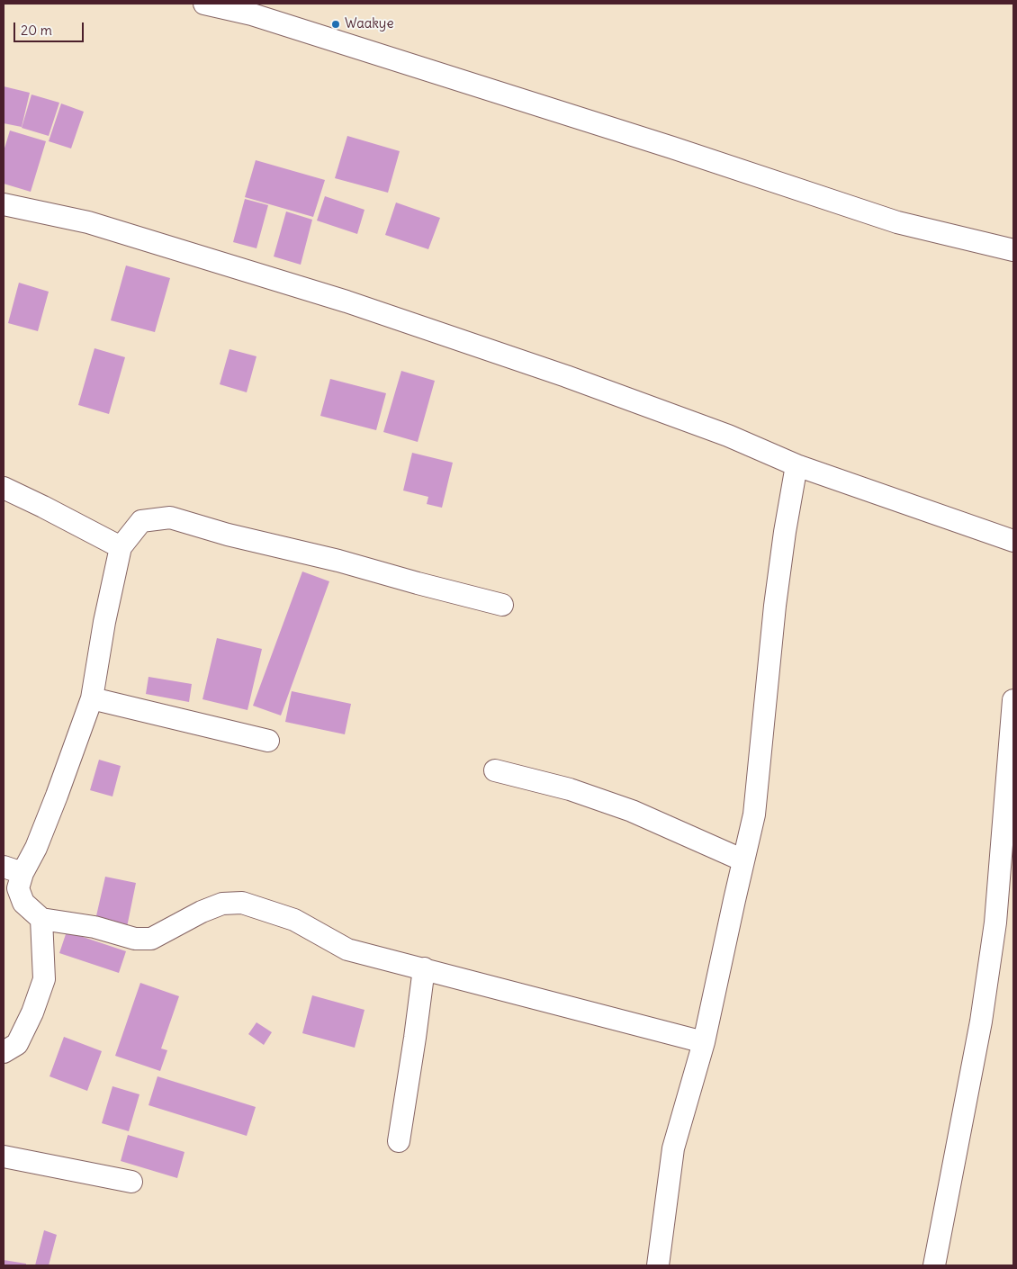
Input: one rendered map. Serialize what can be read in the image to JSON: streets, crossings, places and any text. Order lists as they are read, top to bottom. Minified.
{"places":["Waakye"],"scale_bar":"20 m"}
